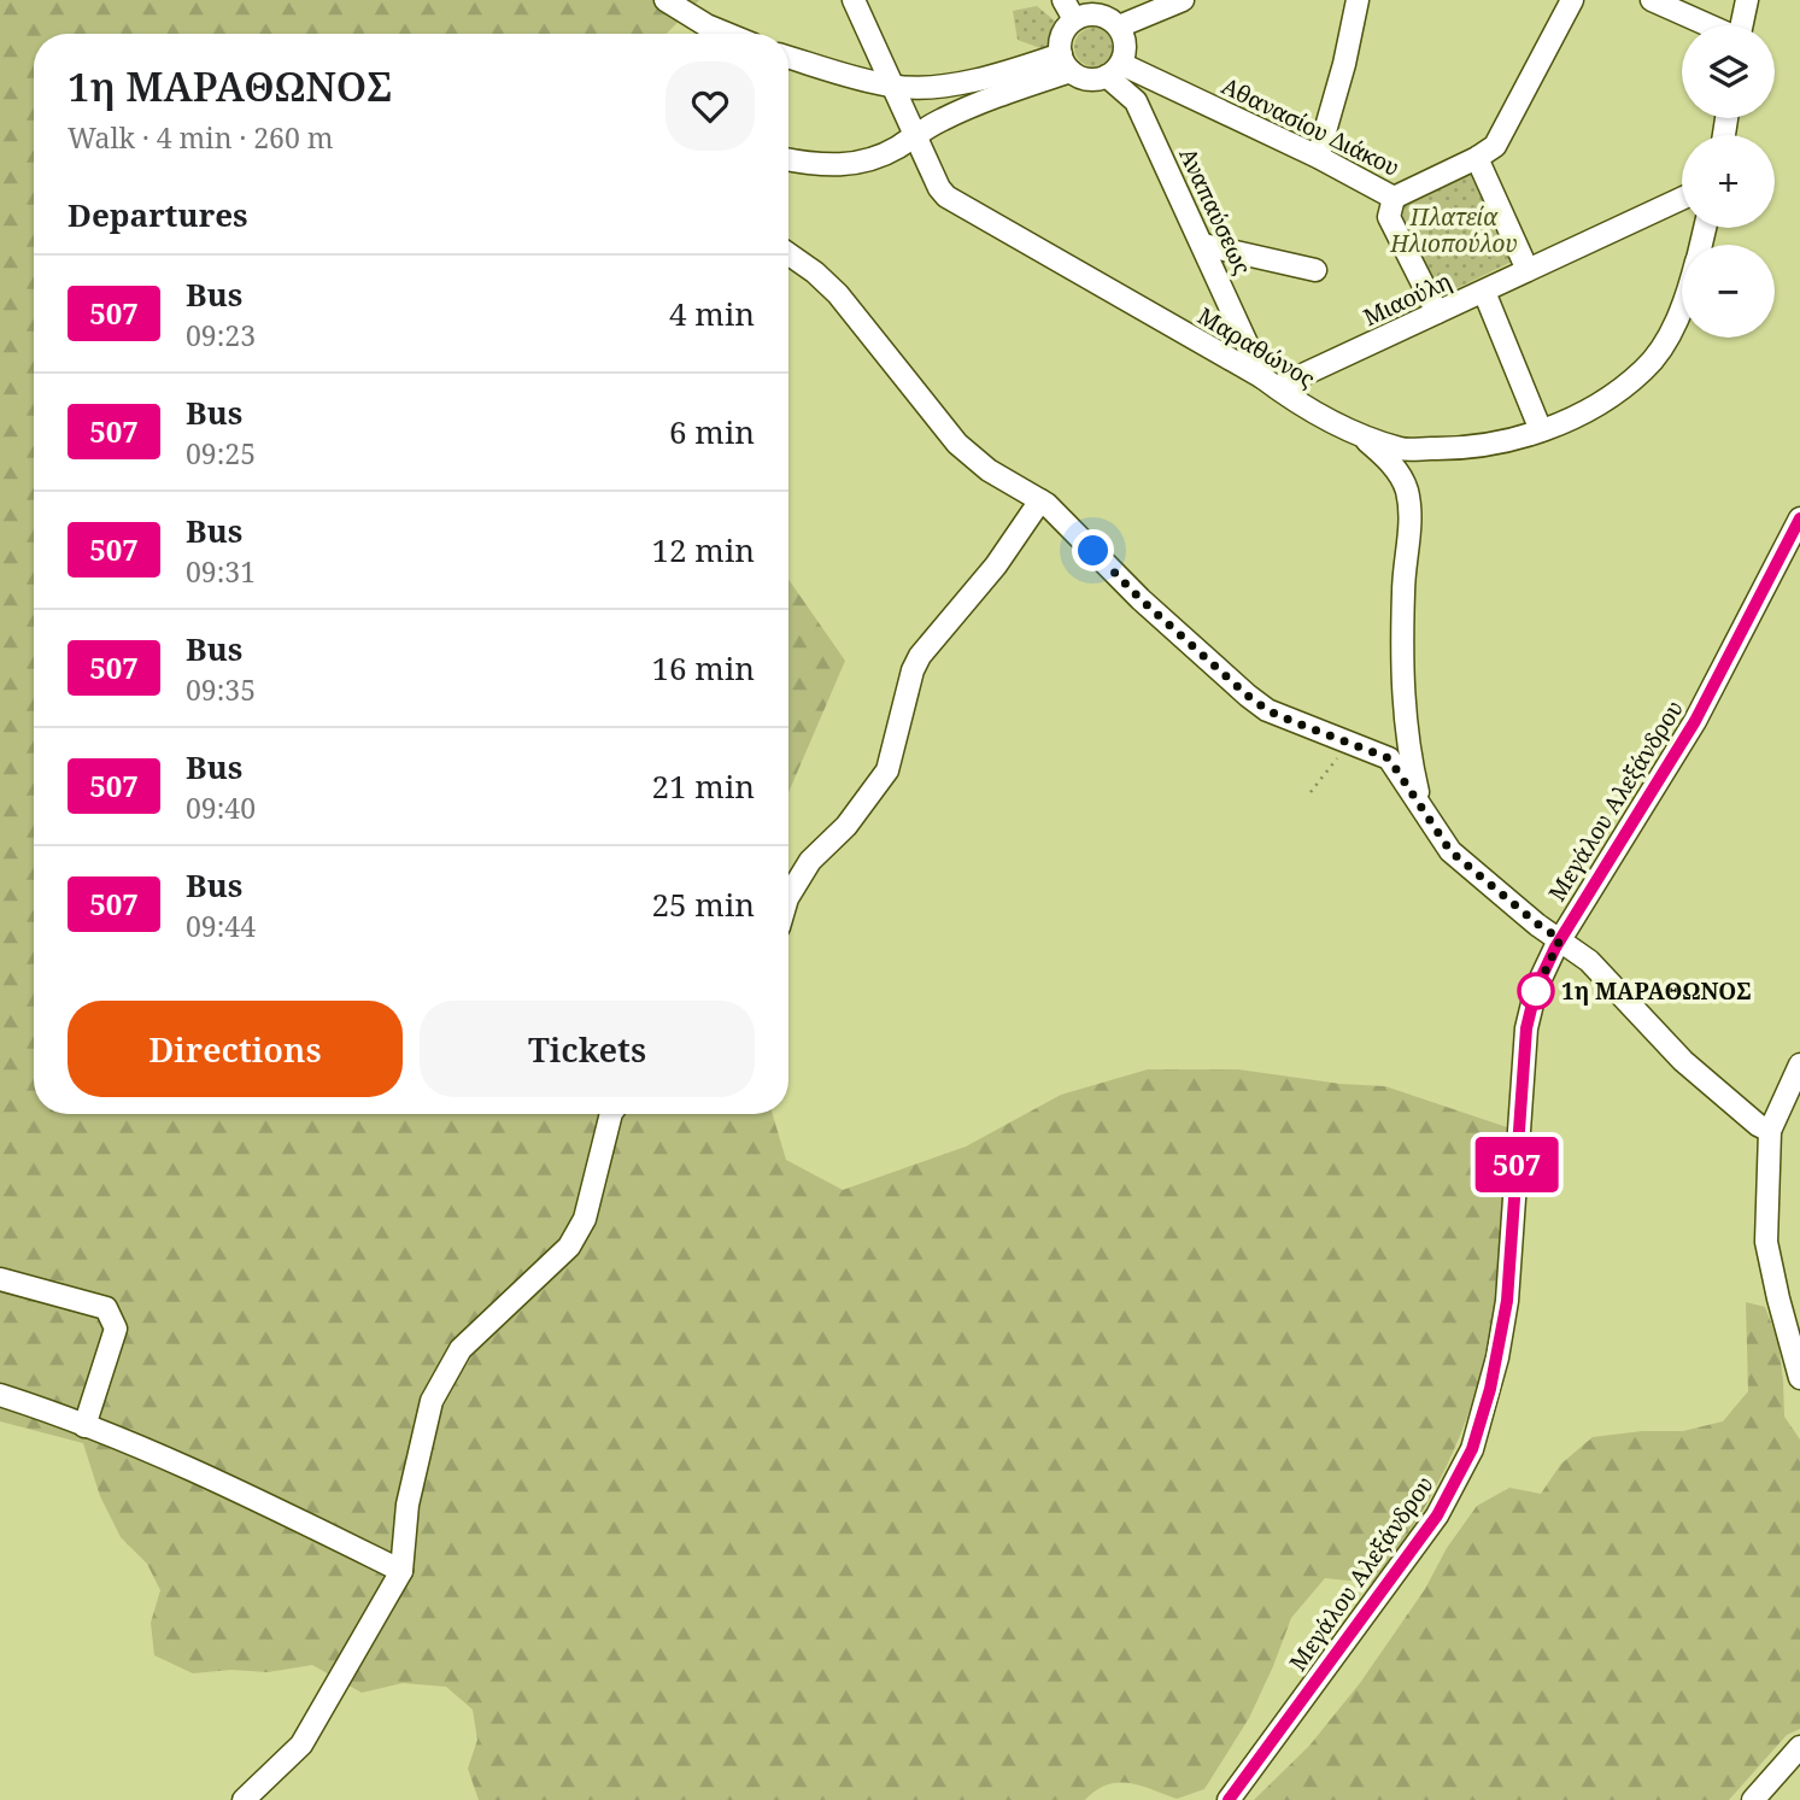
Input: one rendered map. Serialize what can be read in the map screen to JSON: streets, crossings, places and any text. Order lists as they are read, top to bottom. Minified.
{"streets":{"street":["Αθανασίου Διάκου","Αναπαύσεως","Μιαούλη","Μαραθώνος","Μεγάλου Αλεξάνδρου"]},"crossings":[["Αθανασίου Διάκου","Αναπαύσεως"],["Αναπαύσεως","Μιαούλη"],["Αναπαύσεως","Μαραθώνος"],["Μιαούλη","Μαραθώνος"]],"parks":["Πλατεία Ηλιοπούλου"],"places":["1η ΜΑΡΑΘΩΝΟΣ"],"lines":["bus line 507"],"page":{"on_map":"507","map_buttons":["+","−"],"heading":[["1η ΜΑΡΑΘΩΝΟΣ","Walk · 4 min · 260 m"],"Departures"],"list":[{"mark":"507","name":"Bus","note":"09:23","value":"4 min"},{"mark":"507","name":"Bus","note":"09:25","value":"6 min"},{"mark":"507","name":"Bus","note":"09:31","value":"12 min"},{"mark":"507","name":"Bus","note":"09:35","value":"16 min"},{"mark":"507","name":"Bus","note":"09:40","value":"21 min"},{"mark":"507","name":"Bus","note":"09:44","value":"25 min"}],"buttons":["Directions","Tickets"]}}
